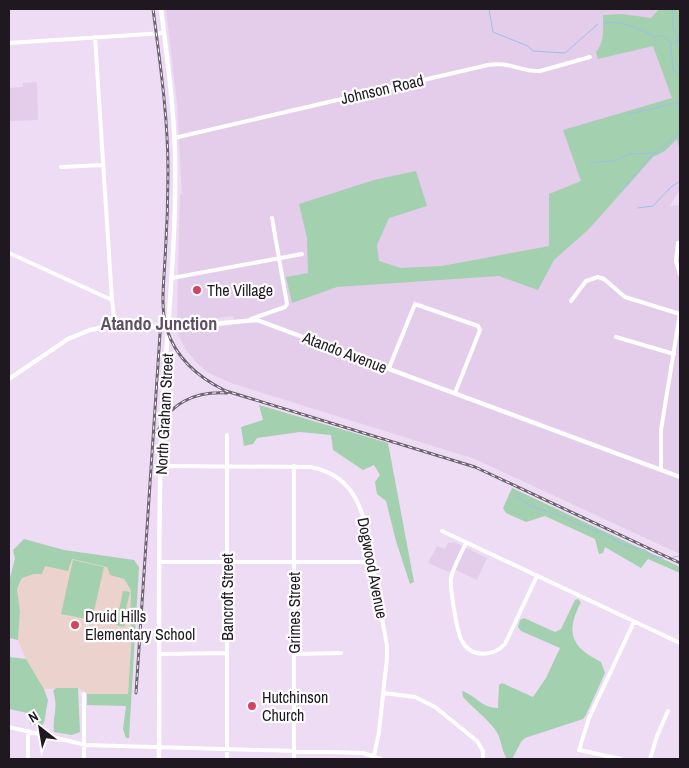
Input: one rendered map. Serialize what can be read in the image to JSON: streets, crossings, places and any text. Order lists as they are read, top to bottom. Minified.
{"streets":{"main road":["Atando Avenue","North Graham Street"],"street":["Johnson Road","Dogwood Avenue","Bancroft Street","Grimes Street"]},"crossings":[["Johnson Road","North Graham Street"],["Atando Avenue","North Graham Street"],["North Graham Street","Dogwood Avenue"],["Dogwood Avenue","Bancroft Street"],["Dogwood Avenue","Grimes Street"]],"districts":["Atando Junction"],"places":["The Village","Druid Hills Elementary School","Hutchinson Church"],"north":"top left"}
